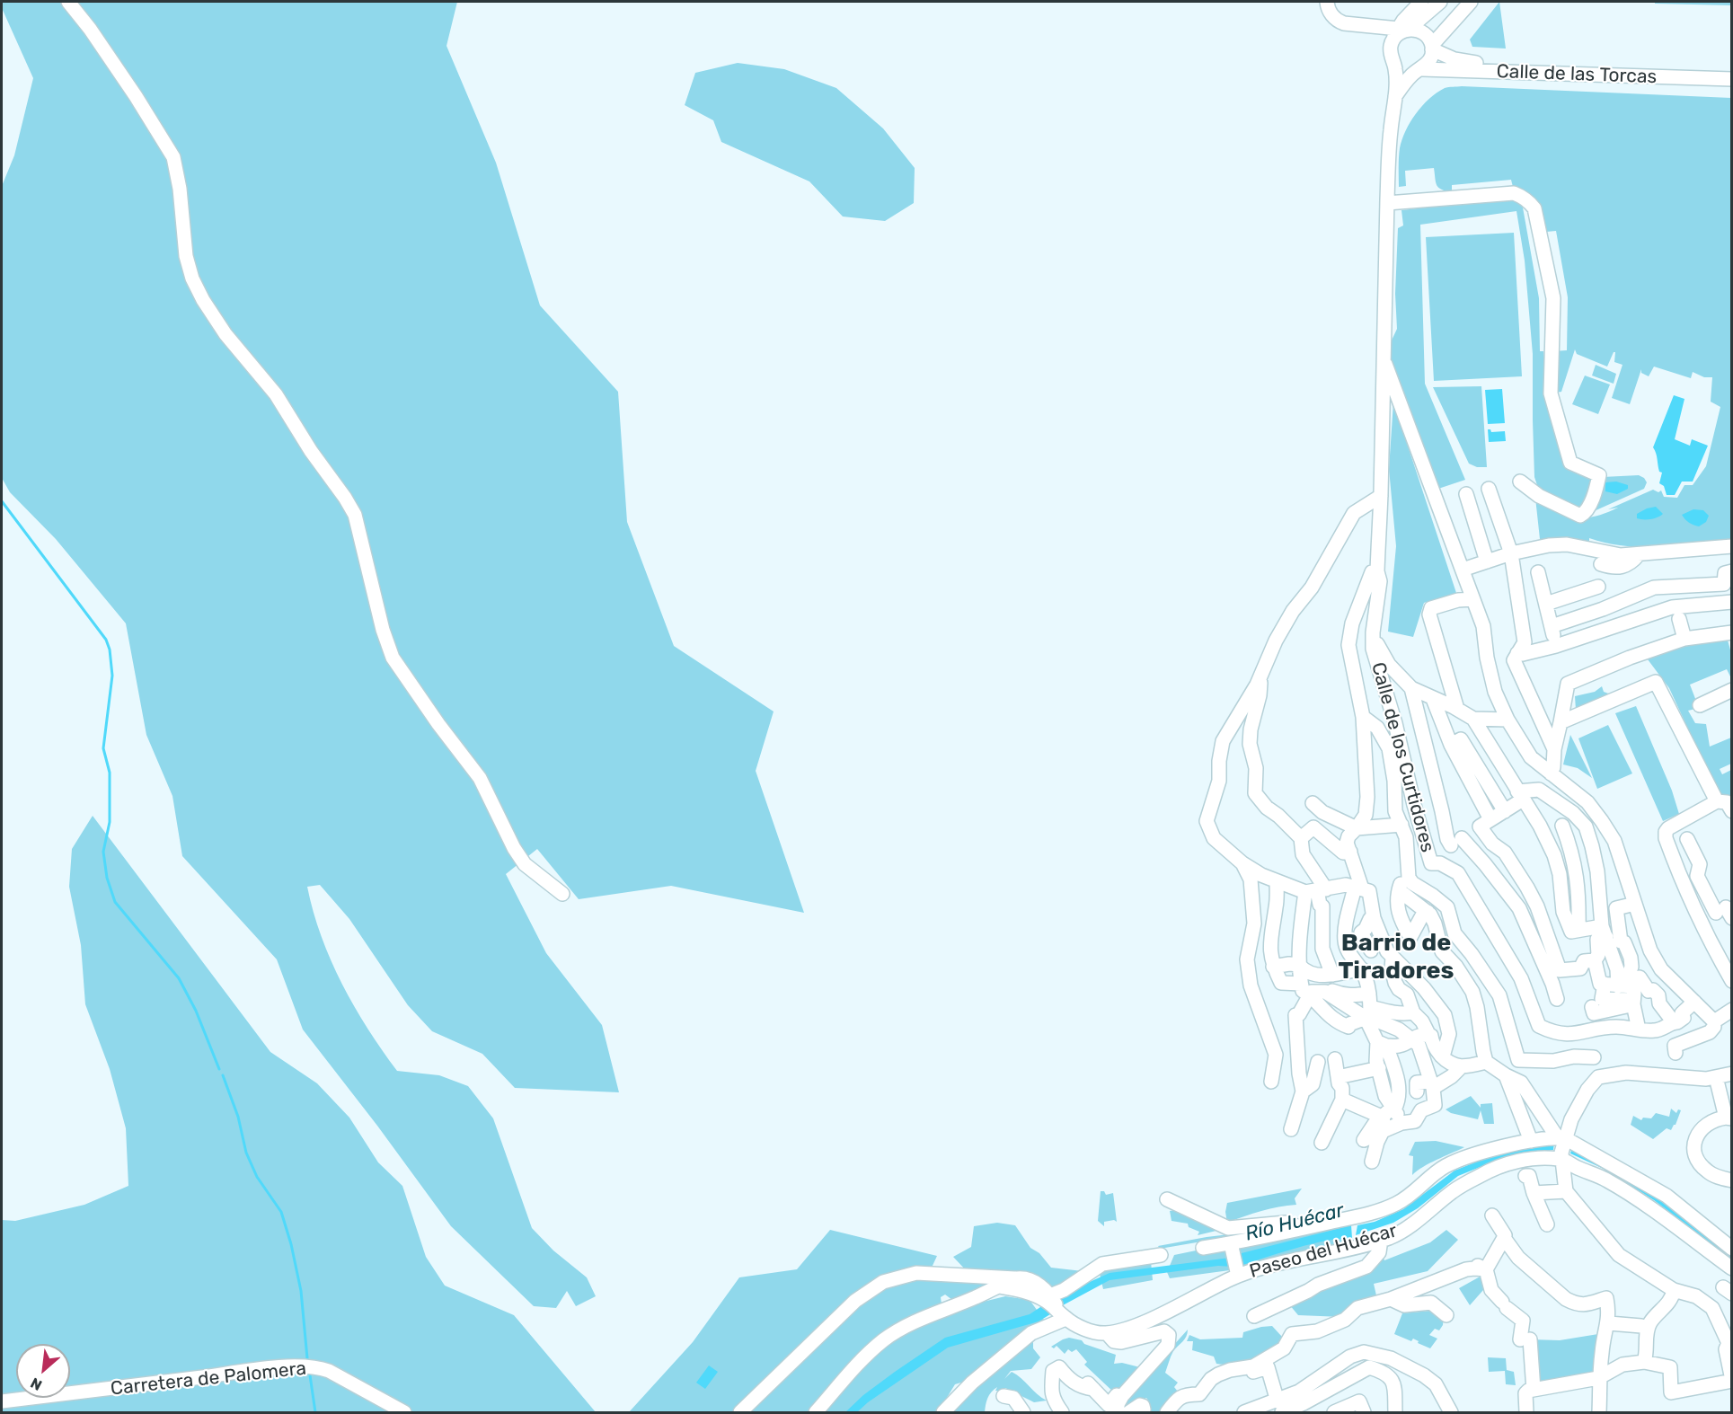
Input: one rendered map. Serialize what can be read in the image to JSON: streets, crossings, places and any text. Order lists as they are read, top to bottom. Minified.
{"streets":{"street":["Calle de las Torcas","Calle de los Curtidores","Paseo del Huécar","Carretera de Palomera"]},"districts":["Barrio de Tiradores"],"water":["Río Huécar"],"north":"bottom left"}
